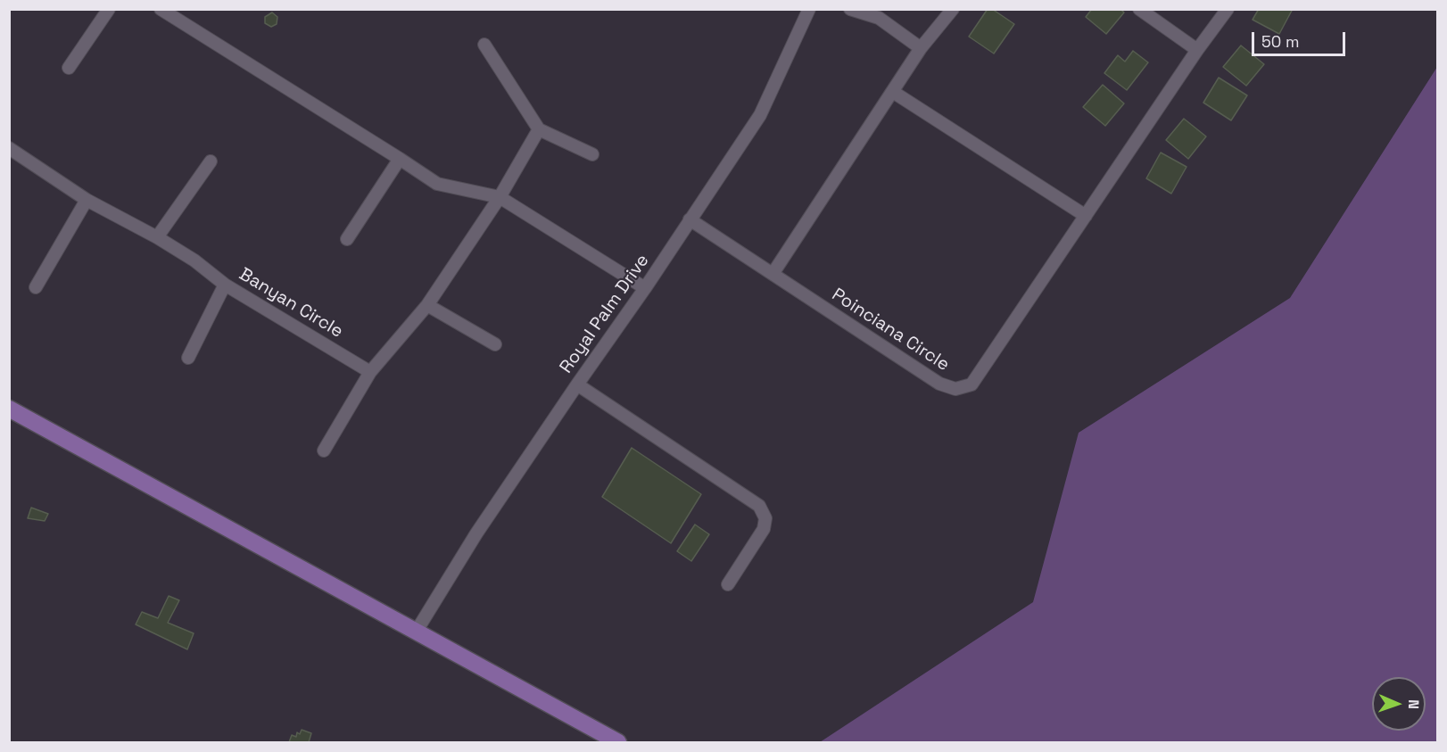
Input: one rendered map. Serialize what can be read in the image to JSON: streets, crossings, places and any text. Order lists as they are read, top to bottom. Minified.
{"streets":{"street":["Banyan Circle","Royal Palm Drive","Poinciana Circle"]},"crossings":[["Royal Palm Drive","Poinciana Circle"]],"scale_bar":"50 m","north":"right"}
